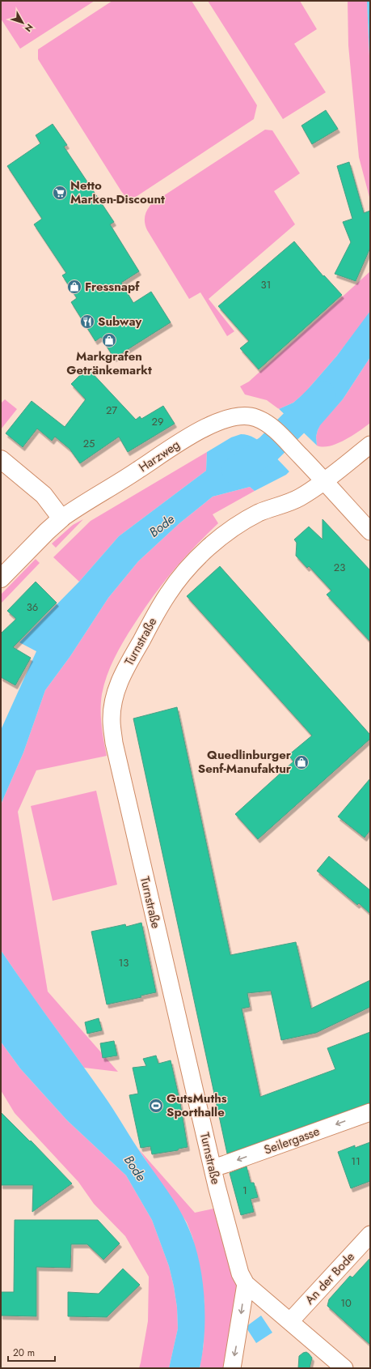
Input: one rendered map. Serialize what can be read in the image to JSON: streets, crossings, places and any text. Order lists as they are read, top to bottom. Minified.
{"streets":{"main road":["Harzweg"],"street":["Turnstraße","Seilergasse","An der Bode"]},"crossings":[["Harzweg","Turnstraße"],["Turnstraße","Seilergasse"],["Turnstraße","An der Bode"]],"one_way":["Seilergasse"],"water":["Bode"],"places":{"supermarket":["Netto Marken-Discount"],"shop":["Fressnapf","Markgrafen Getränkemarkt","Quedlinburger Senf-Manufaktur"],"restaurant":["Subway"],"sports":["GutsMuths Sporthalle"]},"house_numbers":["31","27","29","25","23","36","13","11","1","10"],"scale_bar":"20 m","north":"bottom right"}
